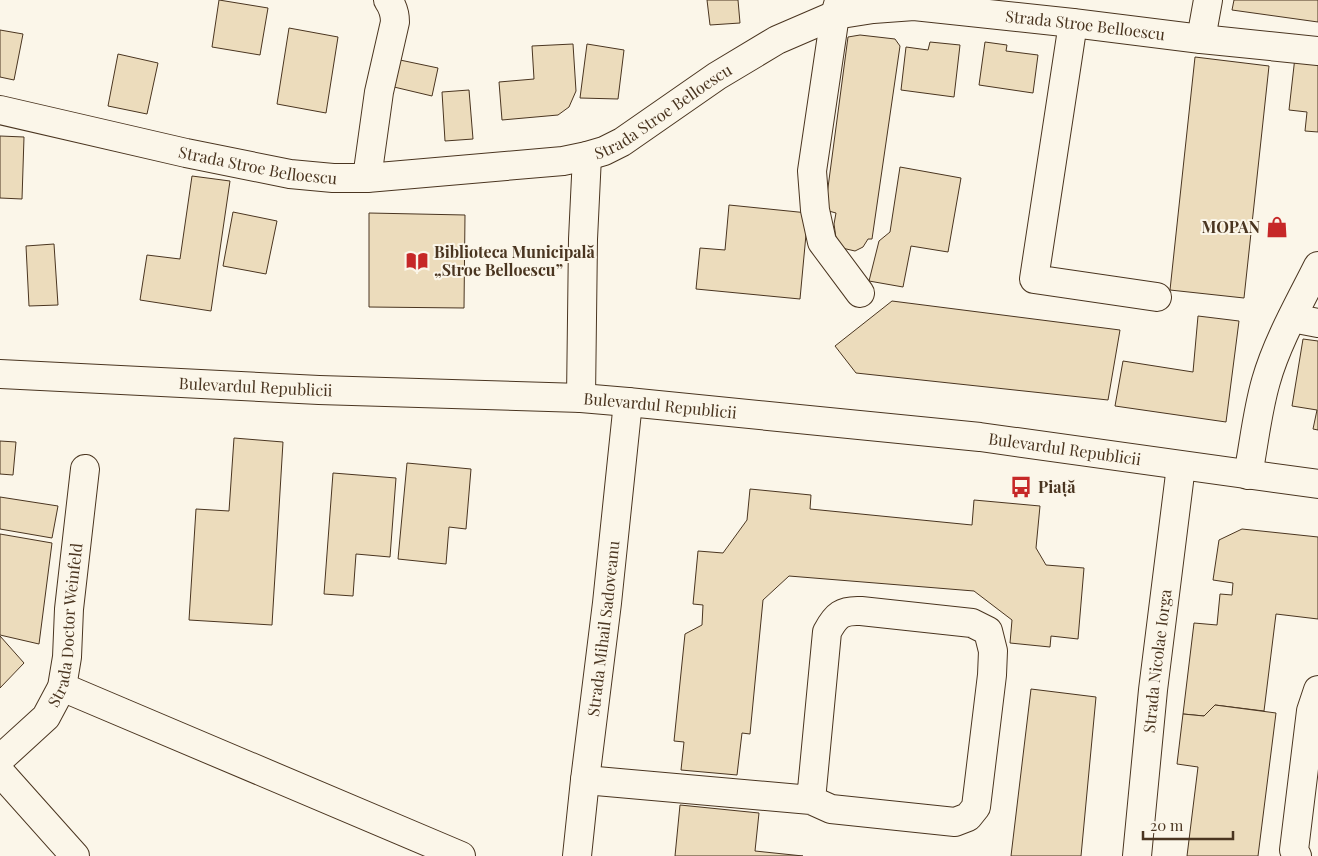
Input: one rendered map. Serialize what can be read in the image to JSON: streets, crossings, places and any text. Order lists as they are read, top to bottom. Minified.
{"streets":{"street":["Strada Stroe Belloescu","Bulevardul Republicii","Strada Doctor Weinfeld","Strada Mihail Sadoveanu","Strada Nicolae Iorga"]},"crossings":[["Bulevardul Republicii","Strada Mihail Sadoveanu"],["Bulevardul Republicii","Strada Nicolae Iorga"]],"places":{"shop":["MOPAN"],"library":["Biblioteca Municipală „Stroe Belloescu”"],"bus stop":["Piață"]},"scale_bar":"20 m"}
